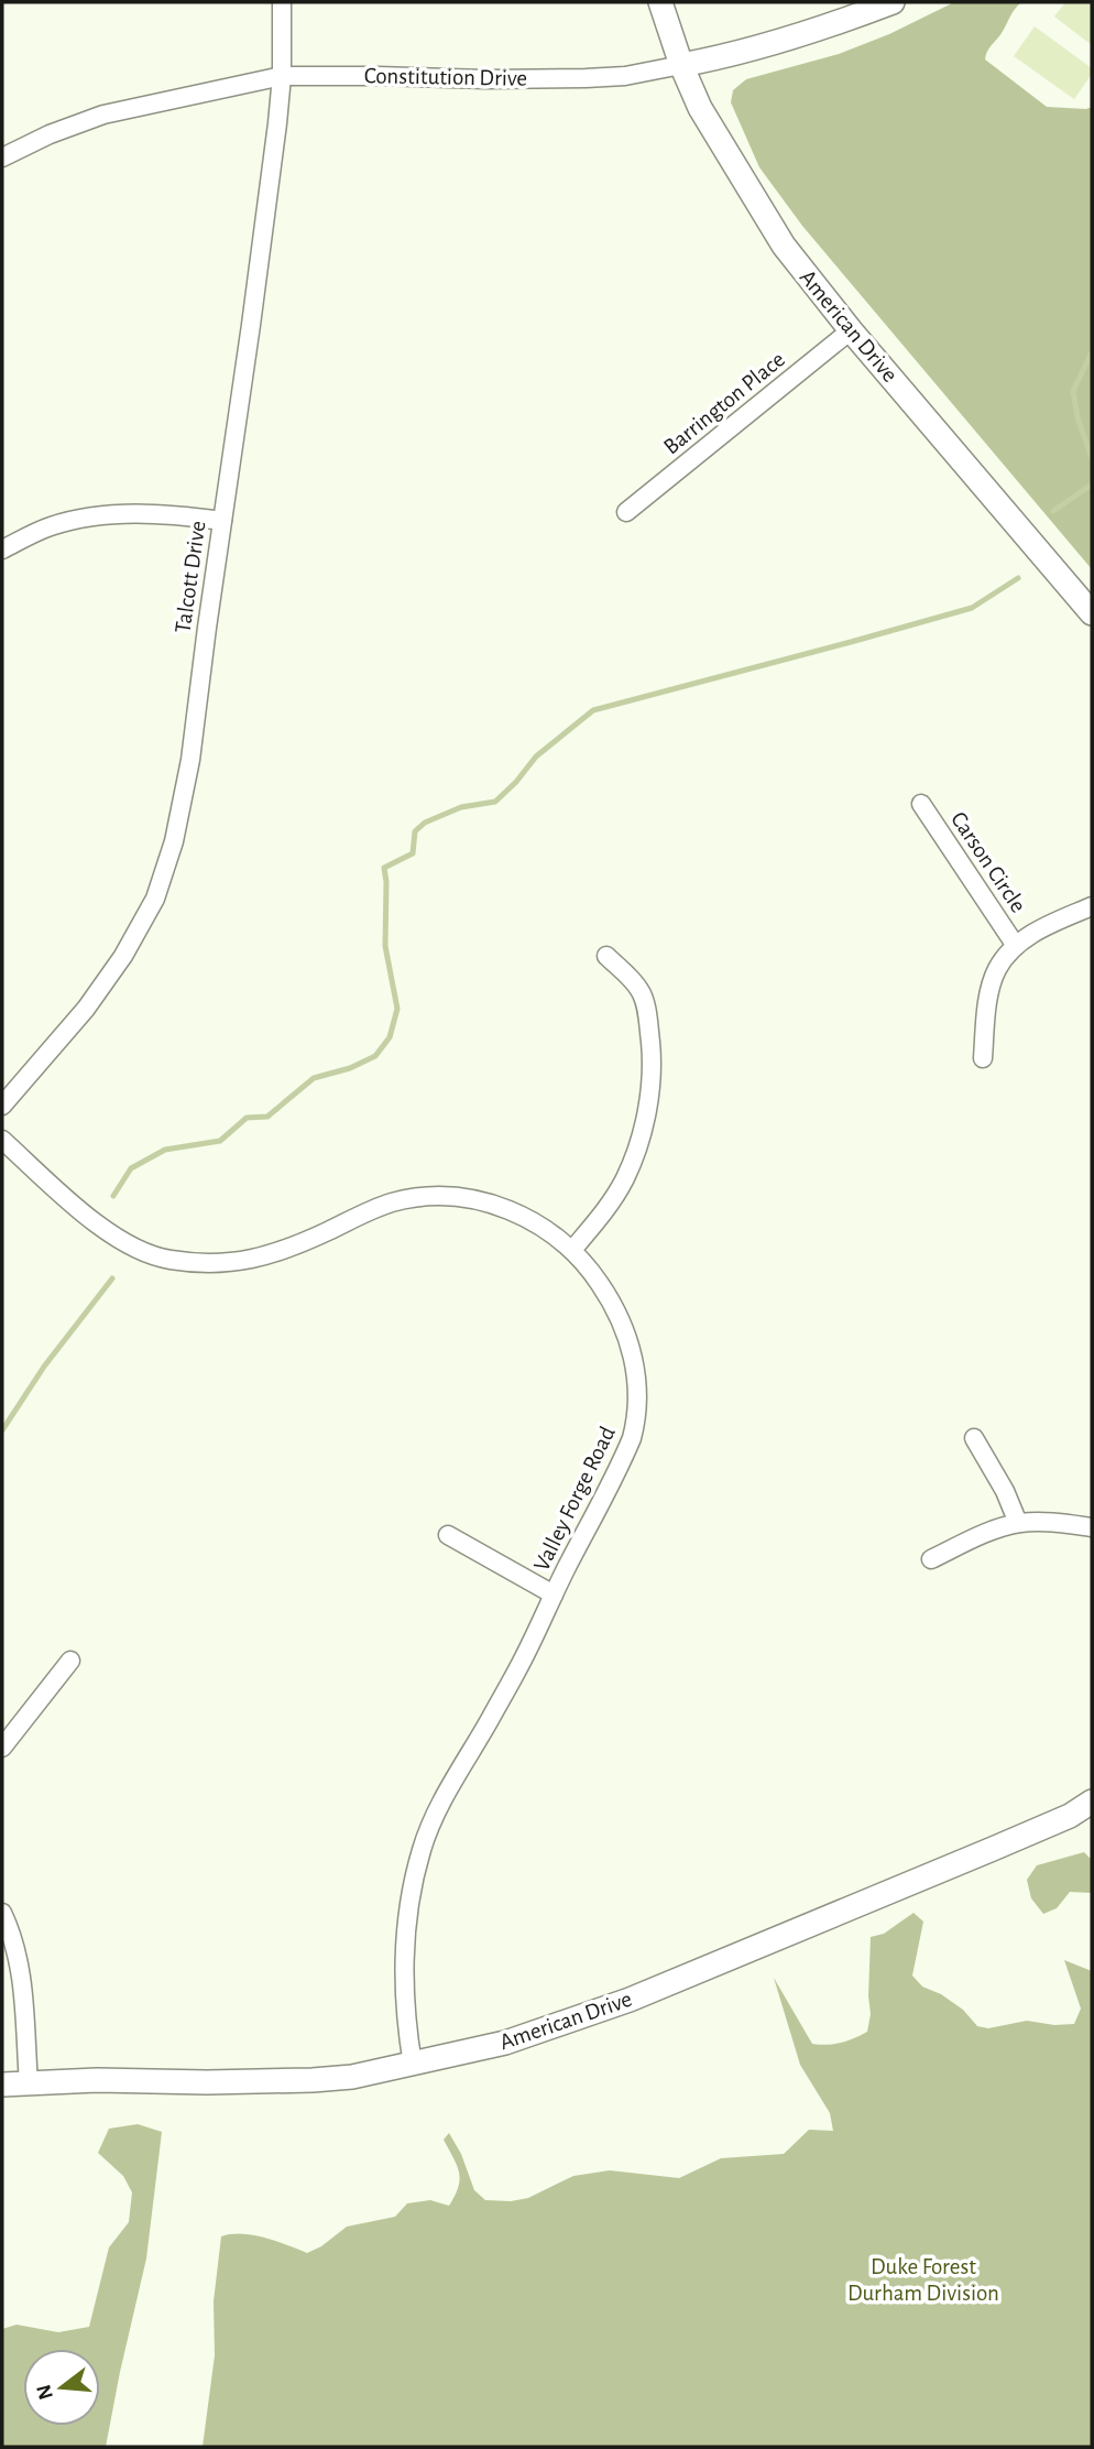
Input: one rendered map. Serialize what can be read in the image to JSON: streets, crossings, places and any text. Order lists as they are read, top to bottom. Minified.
{"streets":{"street":["Constitution Drive","American Drive","Barrington Place","Talcott Drive","Carson Circle","Valley Forge Road"]},"crossings":[["Constitution Drive","American Drive"],["Constitution Drive","Talcott Drive"],["American Drive","Barrington Place"],["American Drive","Valley Forge Road"]],"parks":["Duke Forest Durham Division"],"north":"left"}
